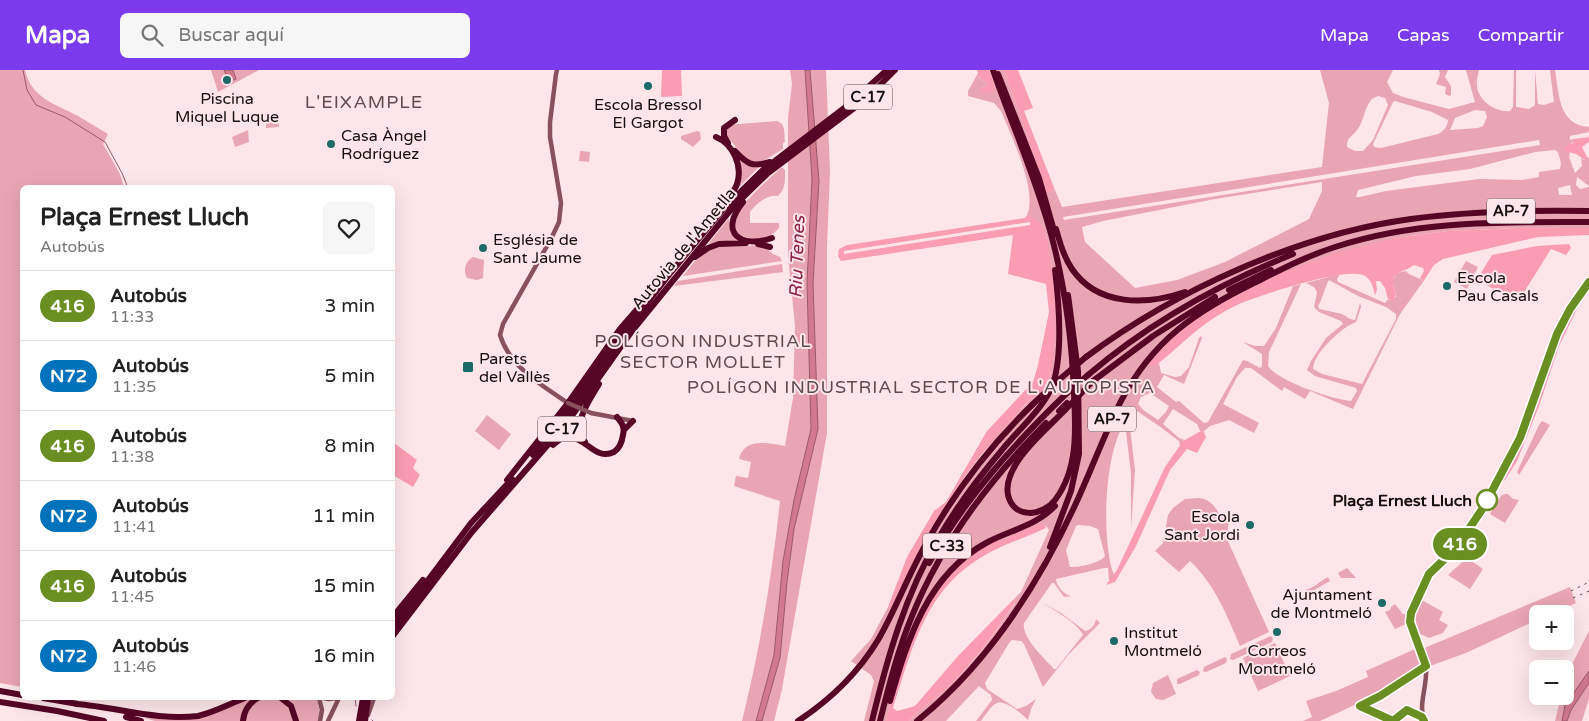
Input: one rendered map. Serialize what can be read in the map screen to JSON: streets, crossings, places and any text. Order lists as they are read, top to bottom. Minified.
{"streets":{"highway":["C-17","AP-7","Autovia de l'Ametlla","C-33"]},"crossings":[["AP-7","C-33"]],"districts":["L'EIXAMPLE","POLÍGON INDUSTRIAL SECTOR MOLLET","POLÍGON INDUSTRIAL SECTOR DE L'AUTOPISTA"],"water":["Riu Tenes"],"places":{"other":["Piscina Miquel Luque","Escola Bressol El Gargot","Casa Àngel Rodríguez","Església de Sant Jaume","Escola Pau Casals","Plaça Ernest Lluch","Escola Sant Jordi","Ajuntament de Montmeló","Correos Montmeló","Institut Montmeló"],"transit":["Parets del Vallès"]},"lines":["bus line 416"],"page":{"header":"Mapa","search":"Buscar aquí","nav":["Mapa","Capas","Compartir"],"on_map":"416","heading":["Plaça Ernest Lluch","Autobús"],"list":[{"mark":"416","name":"Autobús","note":"11:33","value":"3 min"},{"mark":"N72","name":"Autobús","note":"11:35","value":"5 min"},{"mark":"416","name":"Autobús","note":"11:38","value":"8 min"},{"mark":"N72","name":"Autobús","note":"11:41","value":"11 min"},{"mark":"416","name":"Autobús","note":"11:45","value":"15 min"},{"mark":"N72","name":"Autobús","note":"11:46","value":"16 min"}],"map_buttons":["+","−"]}}
